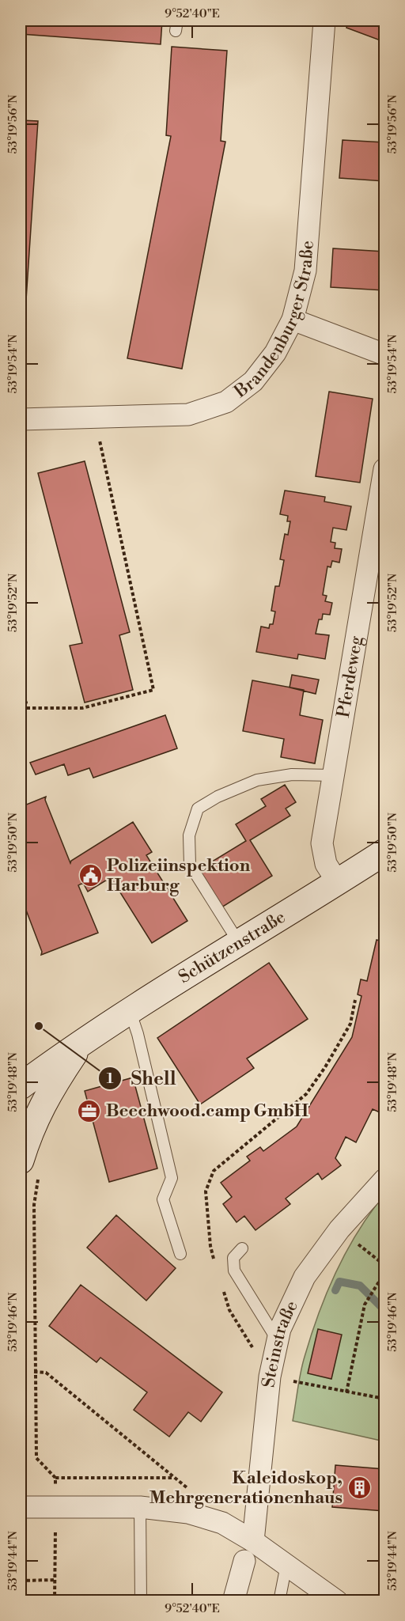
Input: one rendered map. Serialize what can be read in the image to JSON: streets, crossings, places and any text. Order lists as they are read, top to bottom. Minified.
{"streets":{"street":["Brandenburger Straße","Pferdeweg","Schützenstraße","Steinstraße"]},"crossings":[["Pferdeweg","Schützenstraße"]],"places":{"public building":["Polizeiinspektion Harburg"],"other":["Shell"],"office":["Beechwood.camp GmbH"],"building":["Kaleidoskop, Mehrgenerationenhaus"]},"coordinates":["9°52'40\"E","53°19'56\"N","53°19'54\"N","53°19'52\"N","53°19'50\"N","53°19'48\"N","53°19'46\"N","53°19'44\"N"]}
